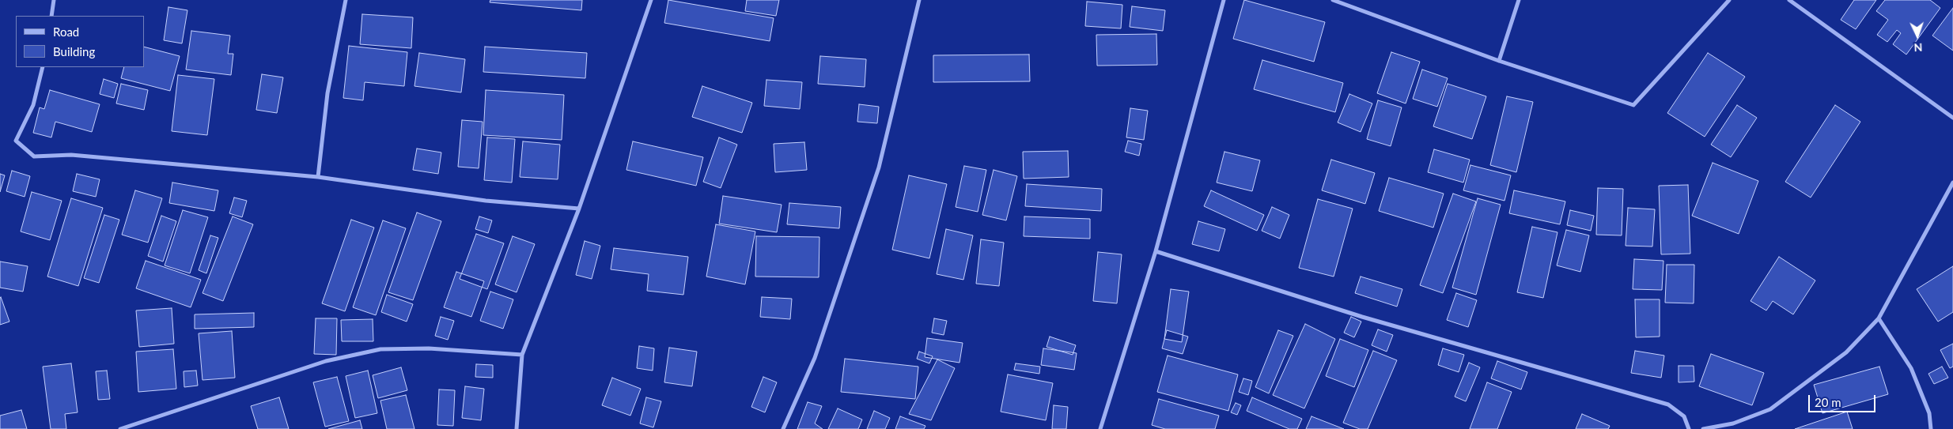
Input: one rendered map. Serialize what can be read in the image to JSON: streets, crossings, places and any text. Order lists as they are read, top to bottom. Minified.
{"legend":["Road","Building"],"scale_bar":"20 m","north":"bottom"}
